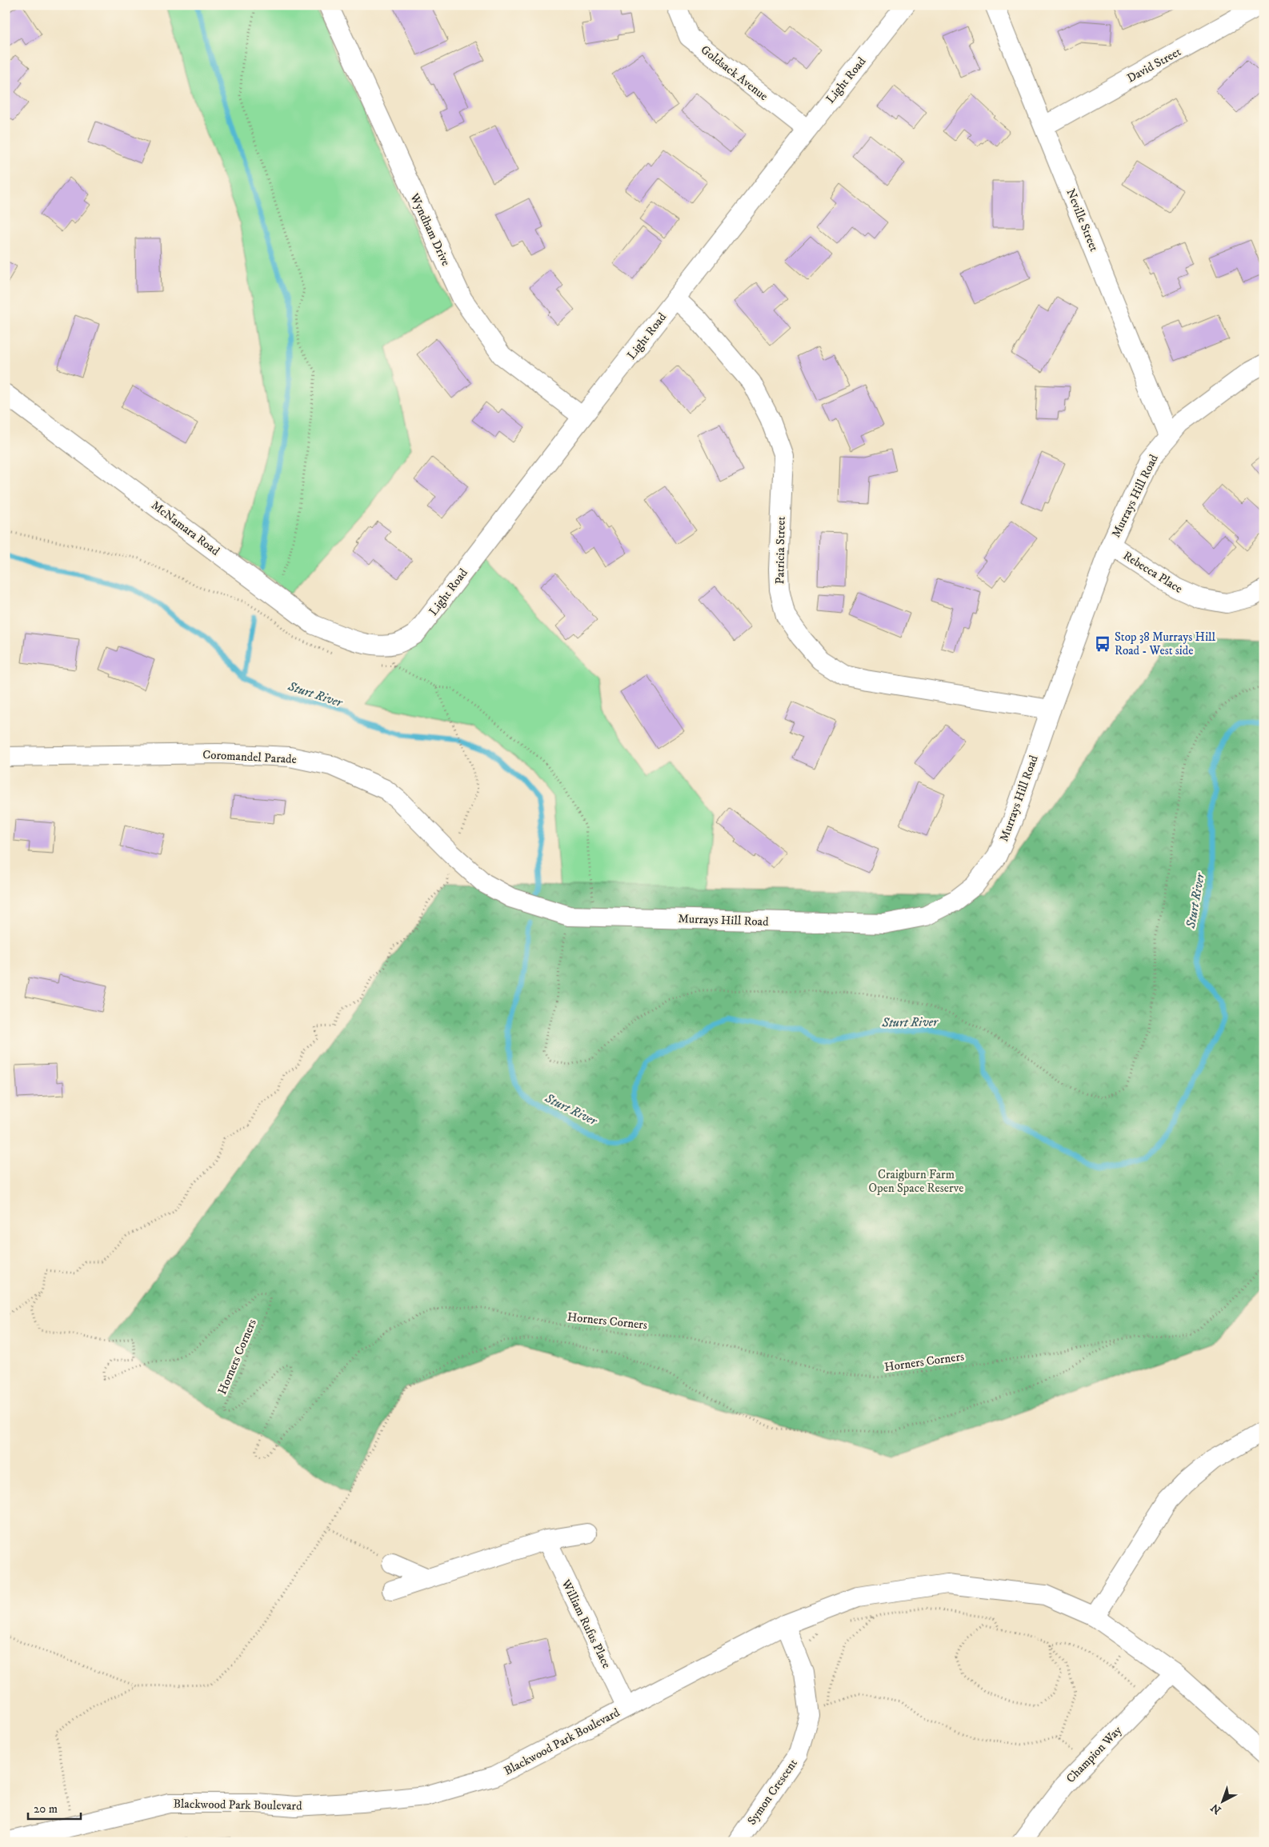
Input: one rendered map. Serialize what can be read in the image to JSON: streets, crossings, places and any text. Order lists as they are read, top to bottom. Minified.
{"streets":{"street":["David Street","Goldsack Avenue","Light Road","Neville Street","Wyndham Drive","Murrays Hill Road","McNamara Road","Patricia Street","Rebecca Place","Coromandel Parade","William Rufus Place","Blackwood Park Boulevard","Champion Way","Symon Crescent"],"path":["Horners Corners"]},"crossings":[["David Street","Neville Street"],["Goldsack Avenue","Light Road"],["Light Road","Wyndham Drive"],["Light Road","McNamara Road"],["Light Road","Patricia Street"],["Neville Street","Murrays Hill Road"],["Murrays Hill Road","Patricia Street"],["Murrays Hill Road","Rebecca Place"],["Murrays Hill Road","Coromandel Parade"],["Coromandel Parade","Horners Corners"],["William Rufus Place","Blackwood Park Boulevard"],["Blackwood Park Boulevard","Champion Way"],["Blackwood Park Boulevard","Symon Crescent"]],"water":["Sturt River"],"parks":["Craigburn Farm Open Space Reserve"],"places":{"bus stop":["Stop 38 Murrays Hill Road - West side"]},"scale_bar":"20 m","north":"bottom left"}
